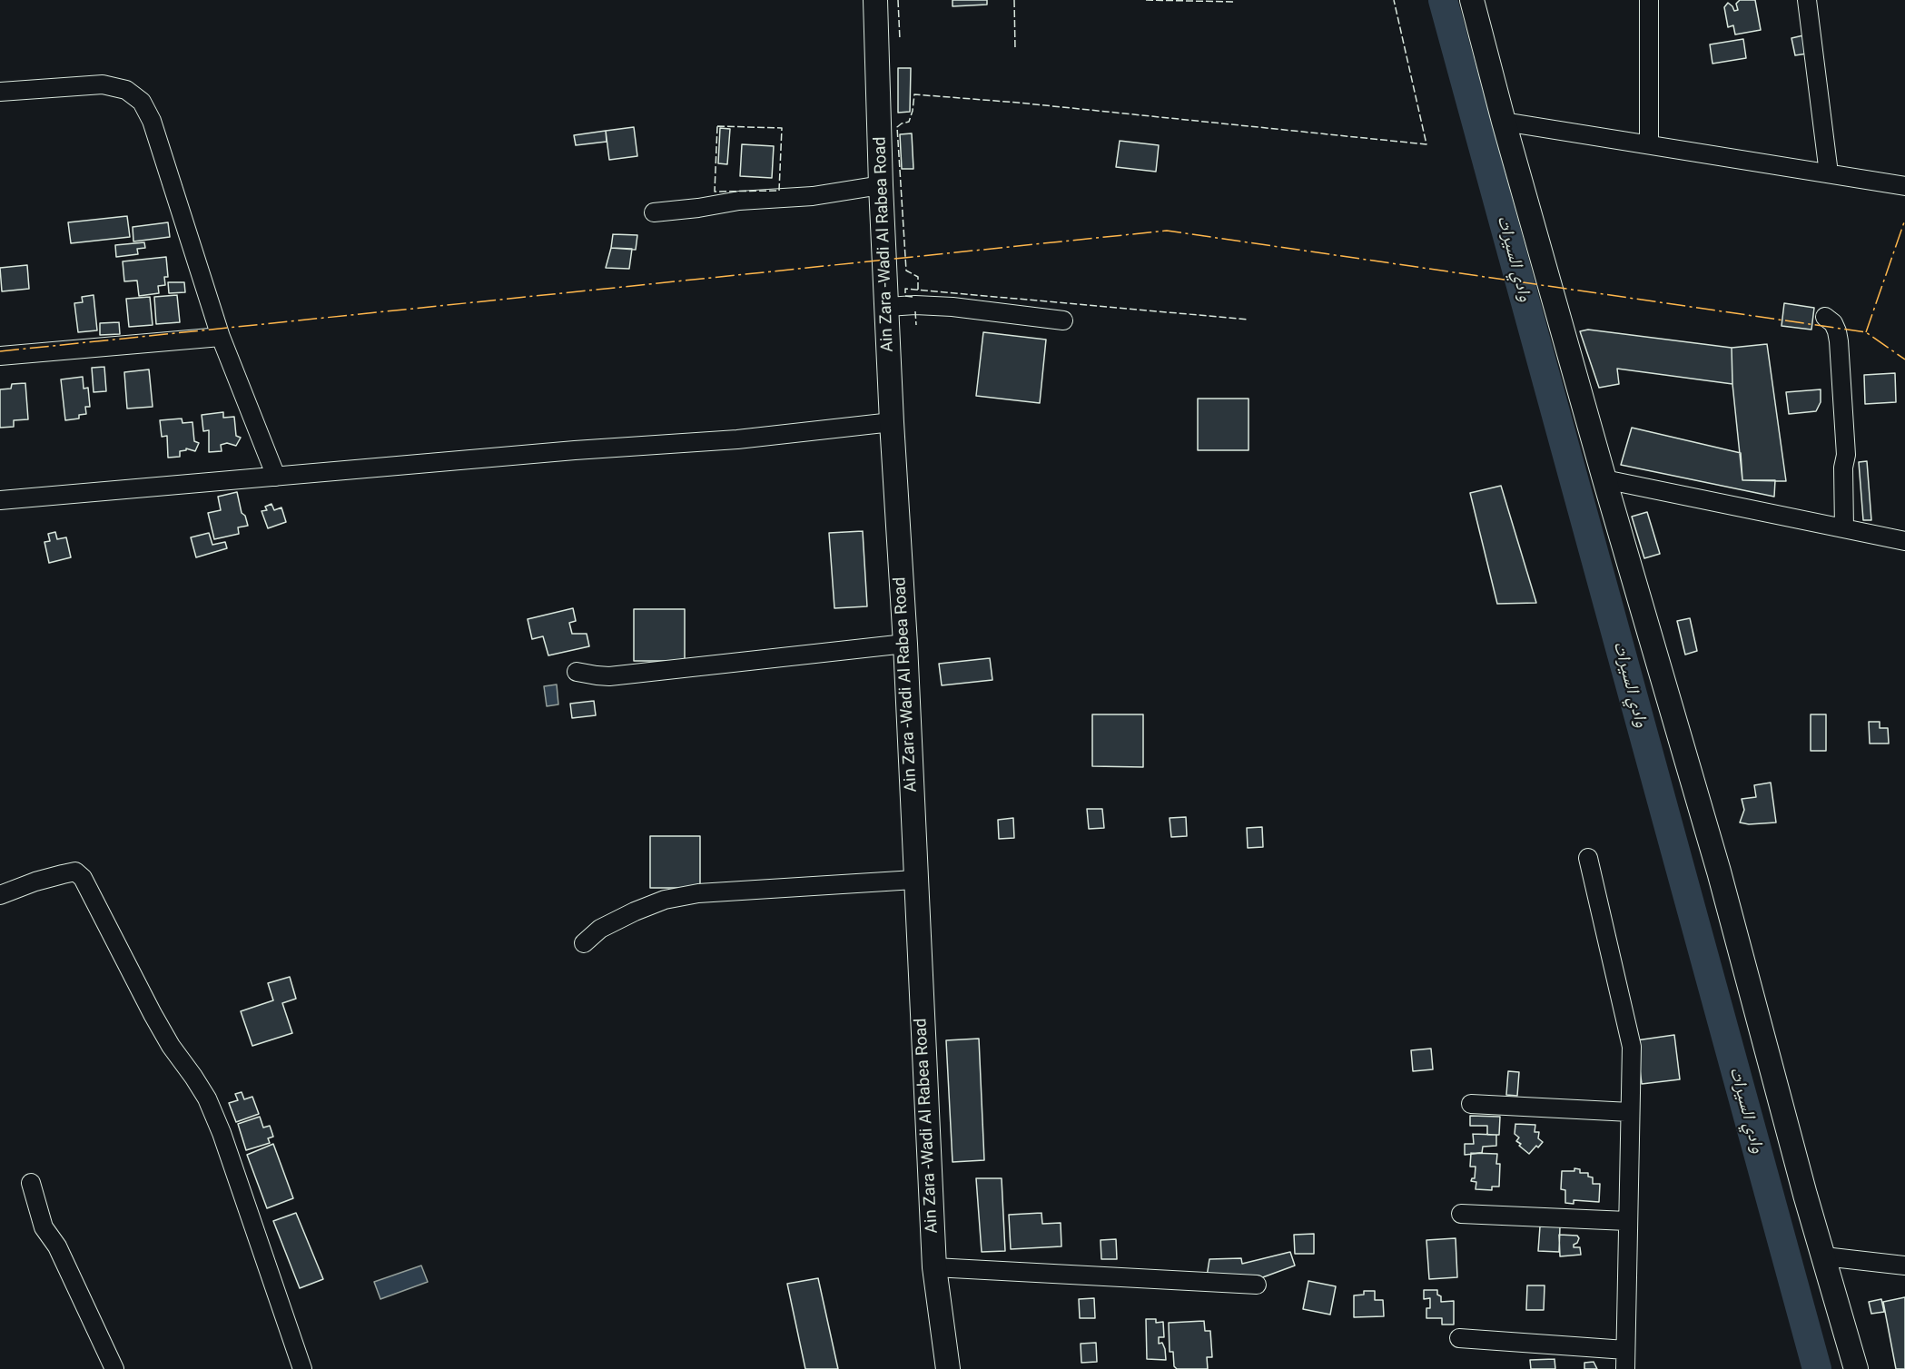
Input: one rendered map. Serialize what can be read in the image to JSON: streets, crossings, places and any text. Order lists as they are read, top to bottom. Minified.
{"streets":{"main road":["Ain Zara -Wadi Al Rabea Road"]},"water":["وادي السيرات"]}
